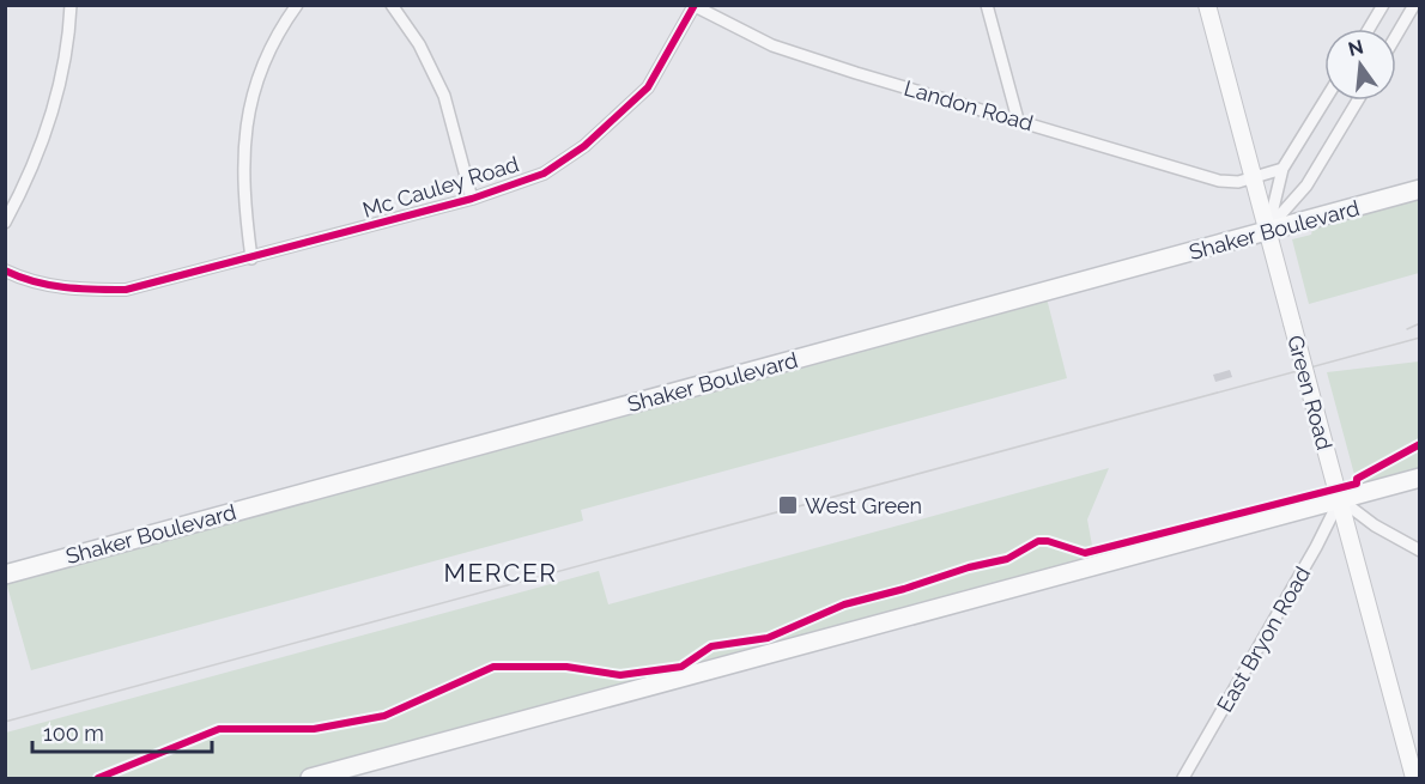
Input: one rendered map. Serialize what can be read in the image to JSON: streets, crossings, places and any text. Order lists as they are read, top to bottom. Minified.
{"streets":{"main road":["Shaker Boulevard","Green Road"],"street":["Landon Road","Mc Cauley Road","East Bryon Road"]},"crossings":[["Landon Road","Mc Cauley Road"],["Landon Road","Green Road"],["Shaker Boulevard","Green Road"],["Green Road","East Bryon Road"]],"districts":["MERCER"],"places":{"transit":["West Green"]},"scale_bar":"100 m","north":"top"}
